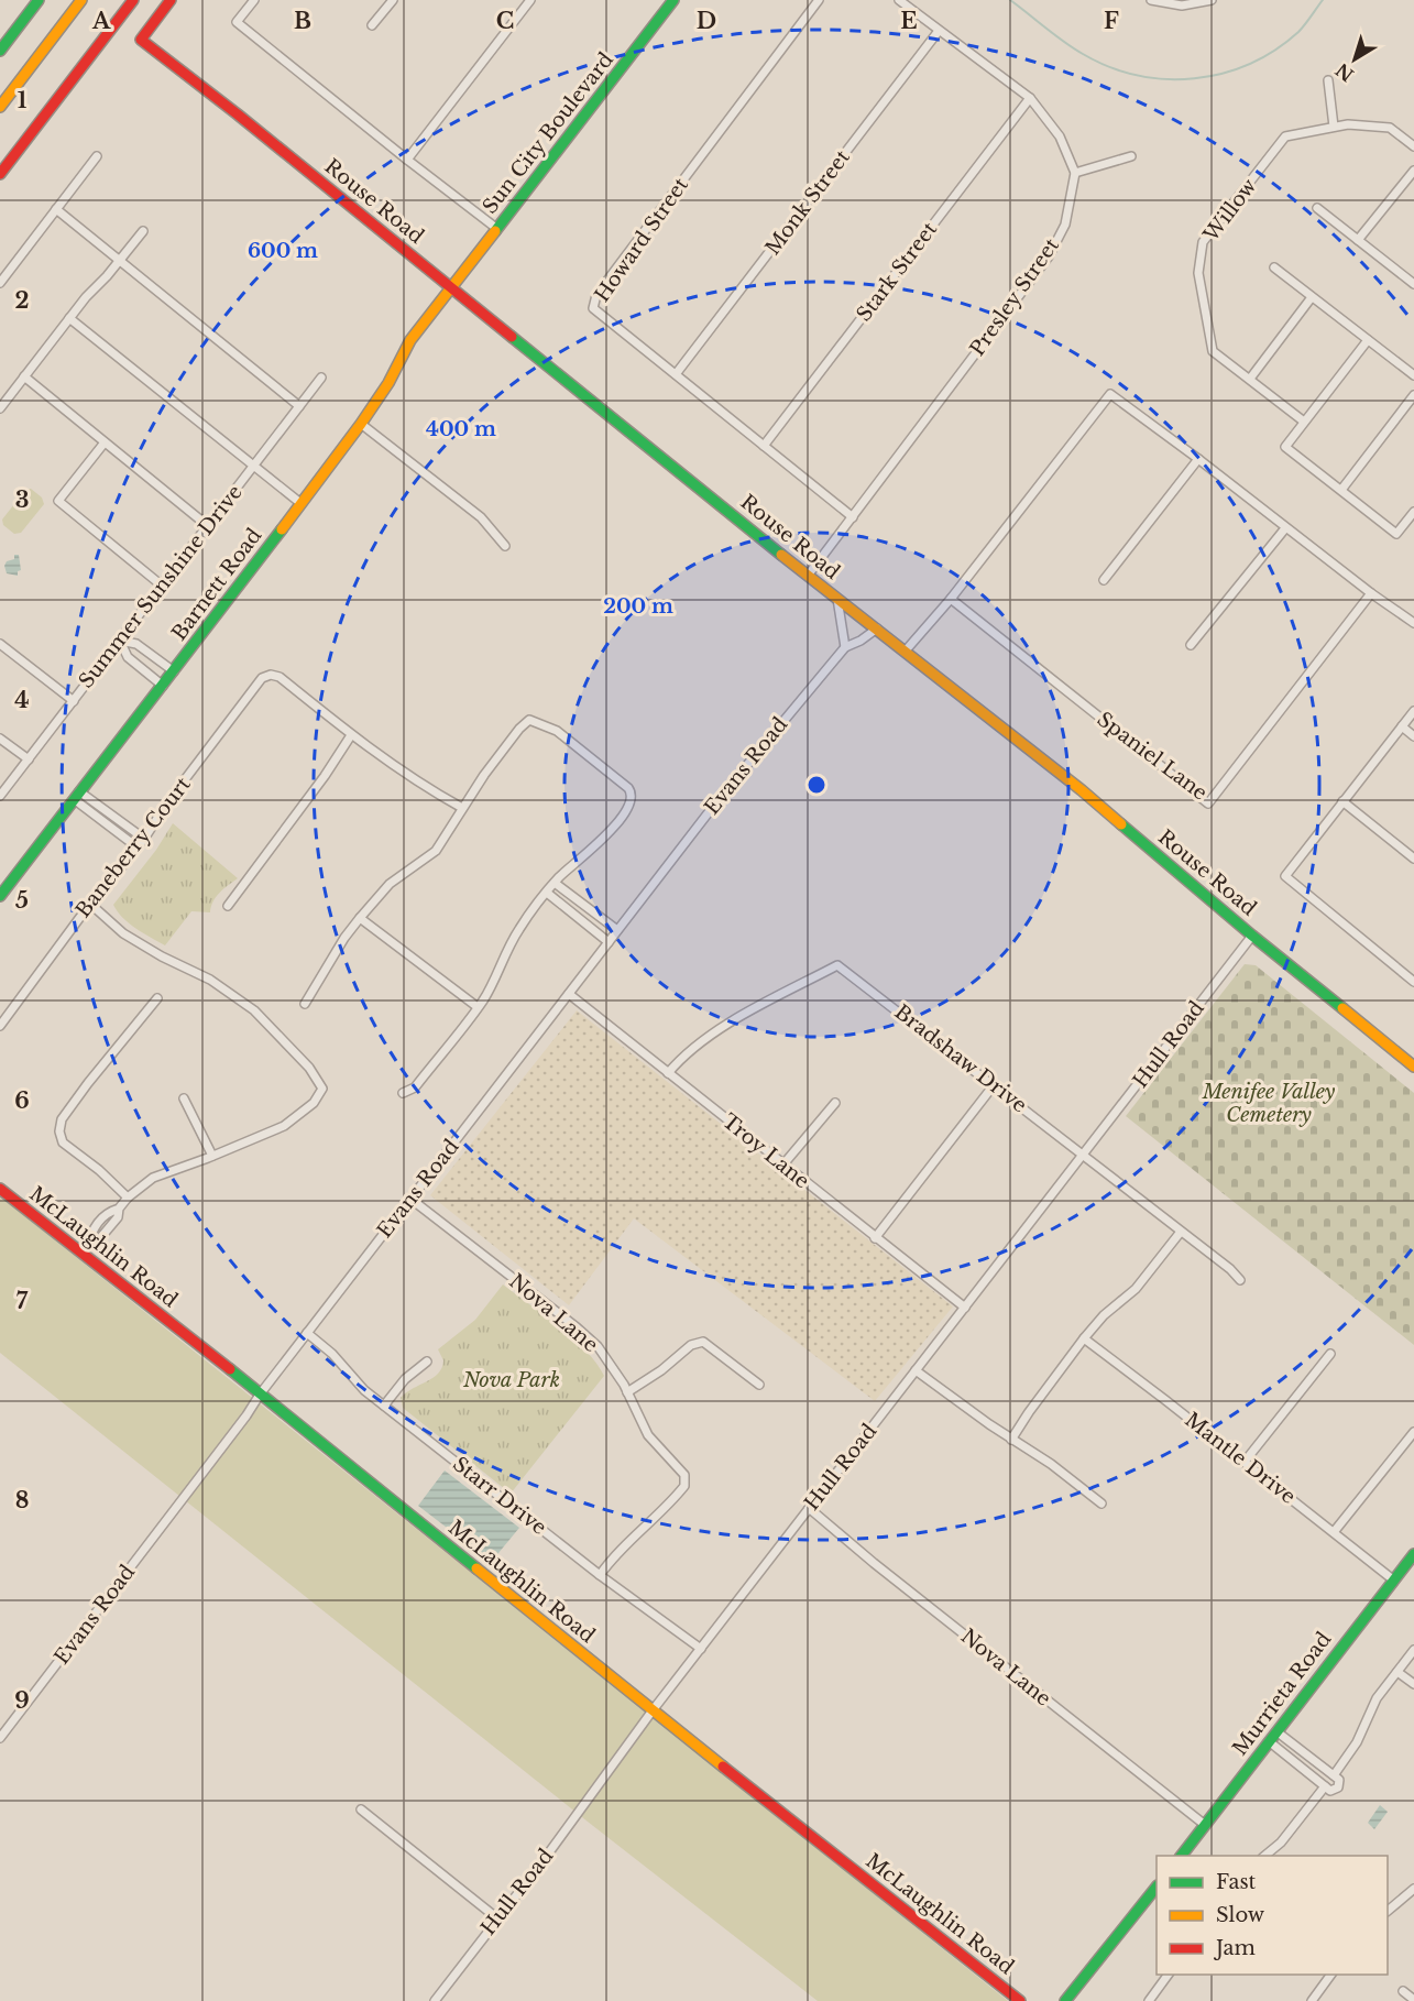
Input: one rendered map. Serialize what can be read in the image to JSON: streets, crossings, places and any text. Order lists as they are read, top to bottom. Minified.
{"streets":{"main road":["Sun City Boulevard","Rouse Road","Barnett Road","McLaughlin Road","Murrieta Road"],"street":["Monk Street","Willow","Howard Street","Stark Street","Presley Street","Summer Sunshine Drive","Spaniel Lane","Evans Road","Baneberry Court","Hull Road","Bradshaw Drive","Troy Lane","Nova Lane","Mantle Drive","Starr Drive"]},"crossings":[["Sun City Boulevard","Rouse Road"],["Sun City Boulevard","Barnett Road"],["Rouse Road","Presley Street"],["Rouse Road","Barnett Road"],["Rouse Road","Evans Road"],["Rouse Road","Hull Road"],["Monk Street","Howard Street"],["Howard Street","Stark Street"],["Howard Street","Presley Street"],["Evans Road","Troy Lane"],["Evans Road","McLaughlin Road"],["Evans Road","Nova Lane"],["Evans Road","Starr Drive"],["Hull Road","Bradshaw Drive"],["Hull Road","Troy Lane"],["Hull Road","McLaughlin Road"],["Hull Road","Nova Lane"],["Hull Road","Starr Drive"],["Bradshaw Drive","Troy Lane"],["Nova Lane","Starr Drive"],["Nova Lane","Murrieta Road"],["Mantle Drive","Murrieta Road"]],"parks":["Menifee Valley Cemetery","Nova Park"],"legend":["Fast","Slow","Jam"],"north":"bottom left","grid":{"columns":["A","B","C","D","E","F"],"rows":["1","2","3","4","5","6","7","8","9"]},"rings":["600 m","400 m","200 m"]}
